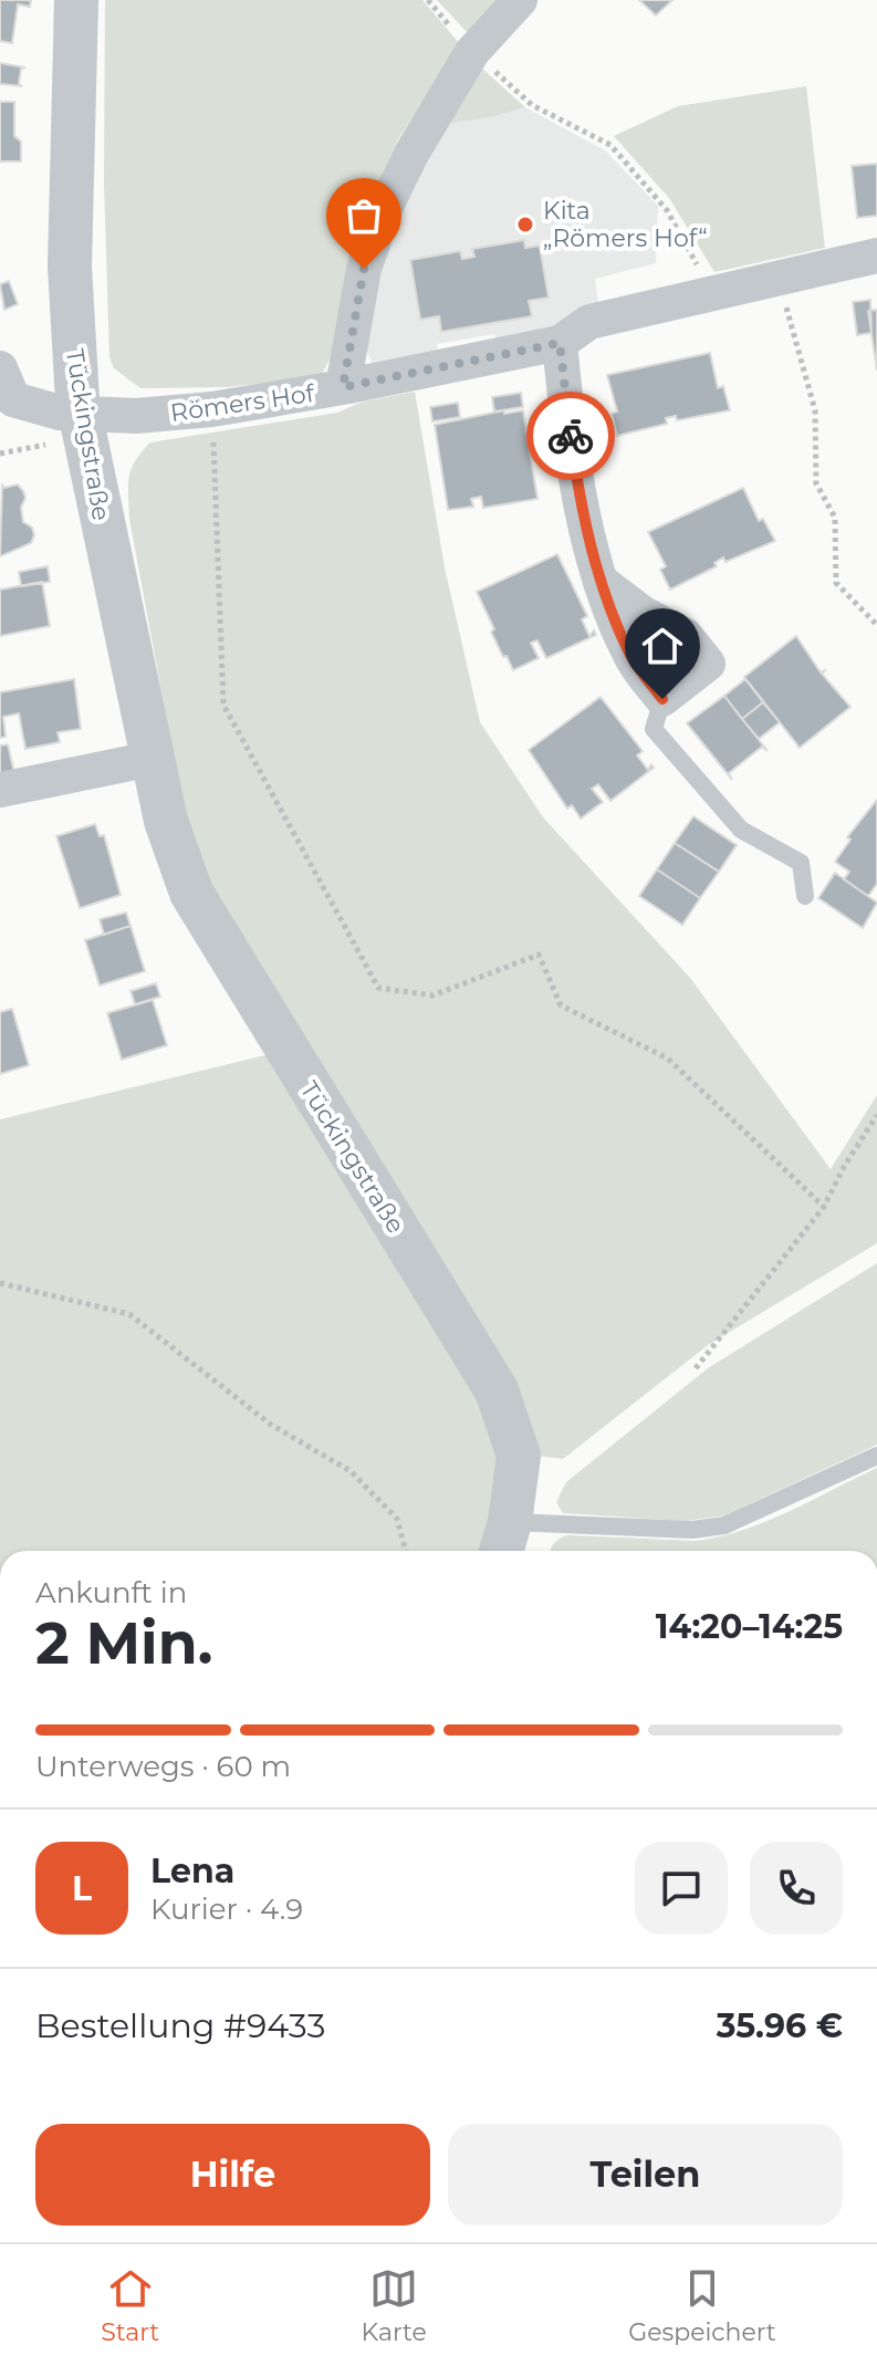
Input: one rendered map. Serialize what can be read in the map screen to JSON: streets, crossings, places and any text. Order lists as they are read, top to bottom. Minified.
{"streets":{"street":["Römers Hof","Tückingstraße"]},"crossings":[["Römers Hof","Tückingstraße"]],"places":["Kita „Römers Hof“"],"page":{"heading":["2 Min.","Ankunft in","14:20–14:25"],"panel":["Lena","Kurier · 4.9","Bestellung #9433","35.96 €"],"bar":"Unterwegs · 60 m","round":"L","buttons":["Hilfe","Teilen"],"tabs":["Start","Karte","Gespeichert"]}}
